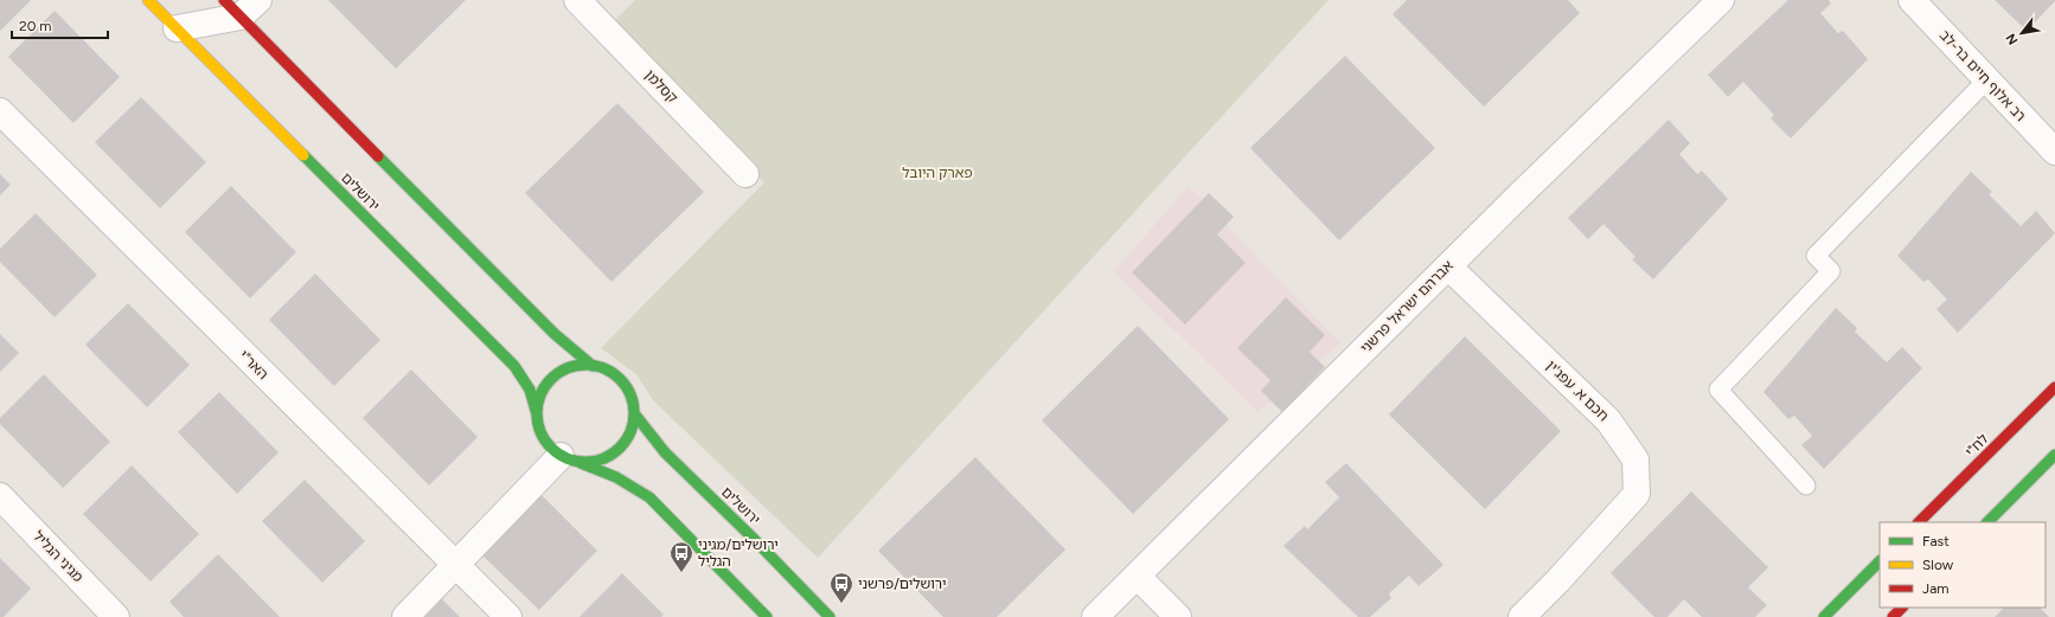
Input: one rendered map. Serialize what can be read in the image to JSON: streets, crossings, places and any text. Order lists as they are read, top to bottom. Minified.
{"streets":{"street":["רב אלוף חיים בר-לב","קסלמן","ירושלים","אברהם ישראל פרשני","האר\"י","חכם א. עפג'ין","לח\"י","מגיני הגליל"]},"crossings":[["אברהם ישראל פרשני","חכם א. עפג'ין"]],"parks":["פארק היובל"],"places":{"bus stop":["ירושלים/מגיני הגליל","ירושלים/פרשני"]},"legend":["Fast","Slow","Jam"],"scale_bar":"20 m","north":"bottom left"}
